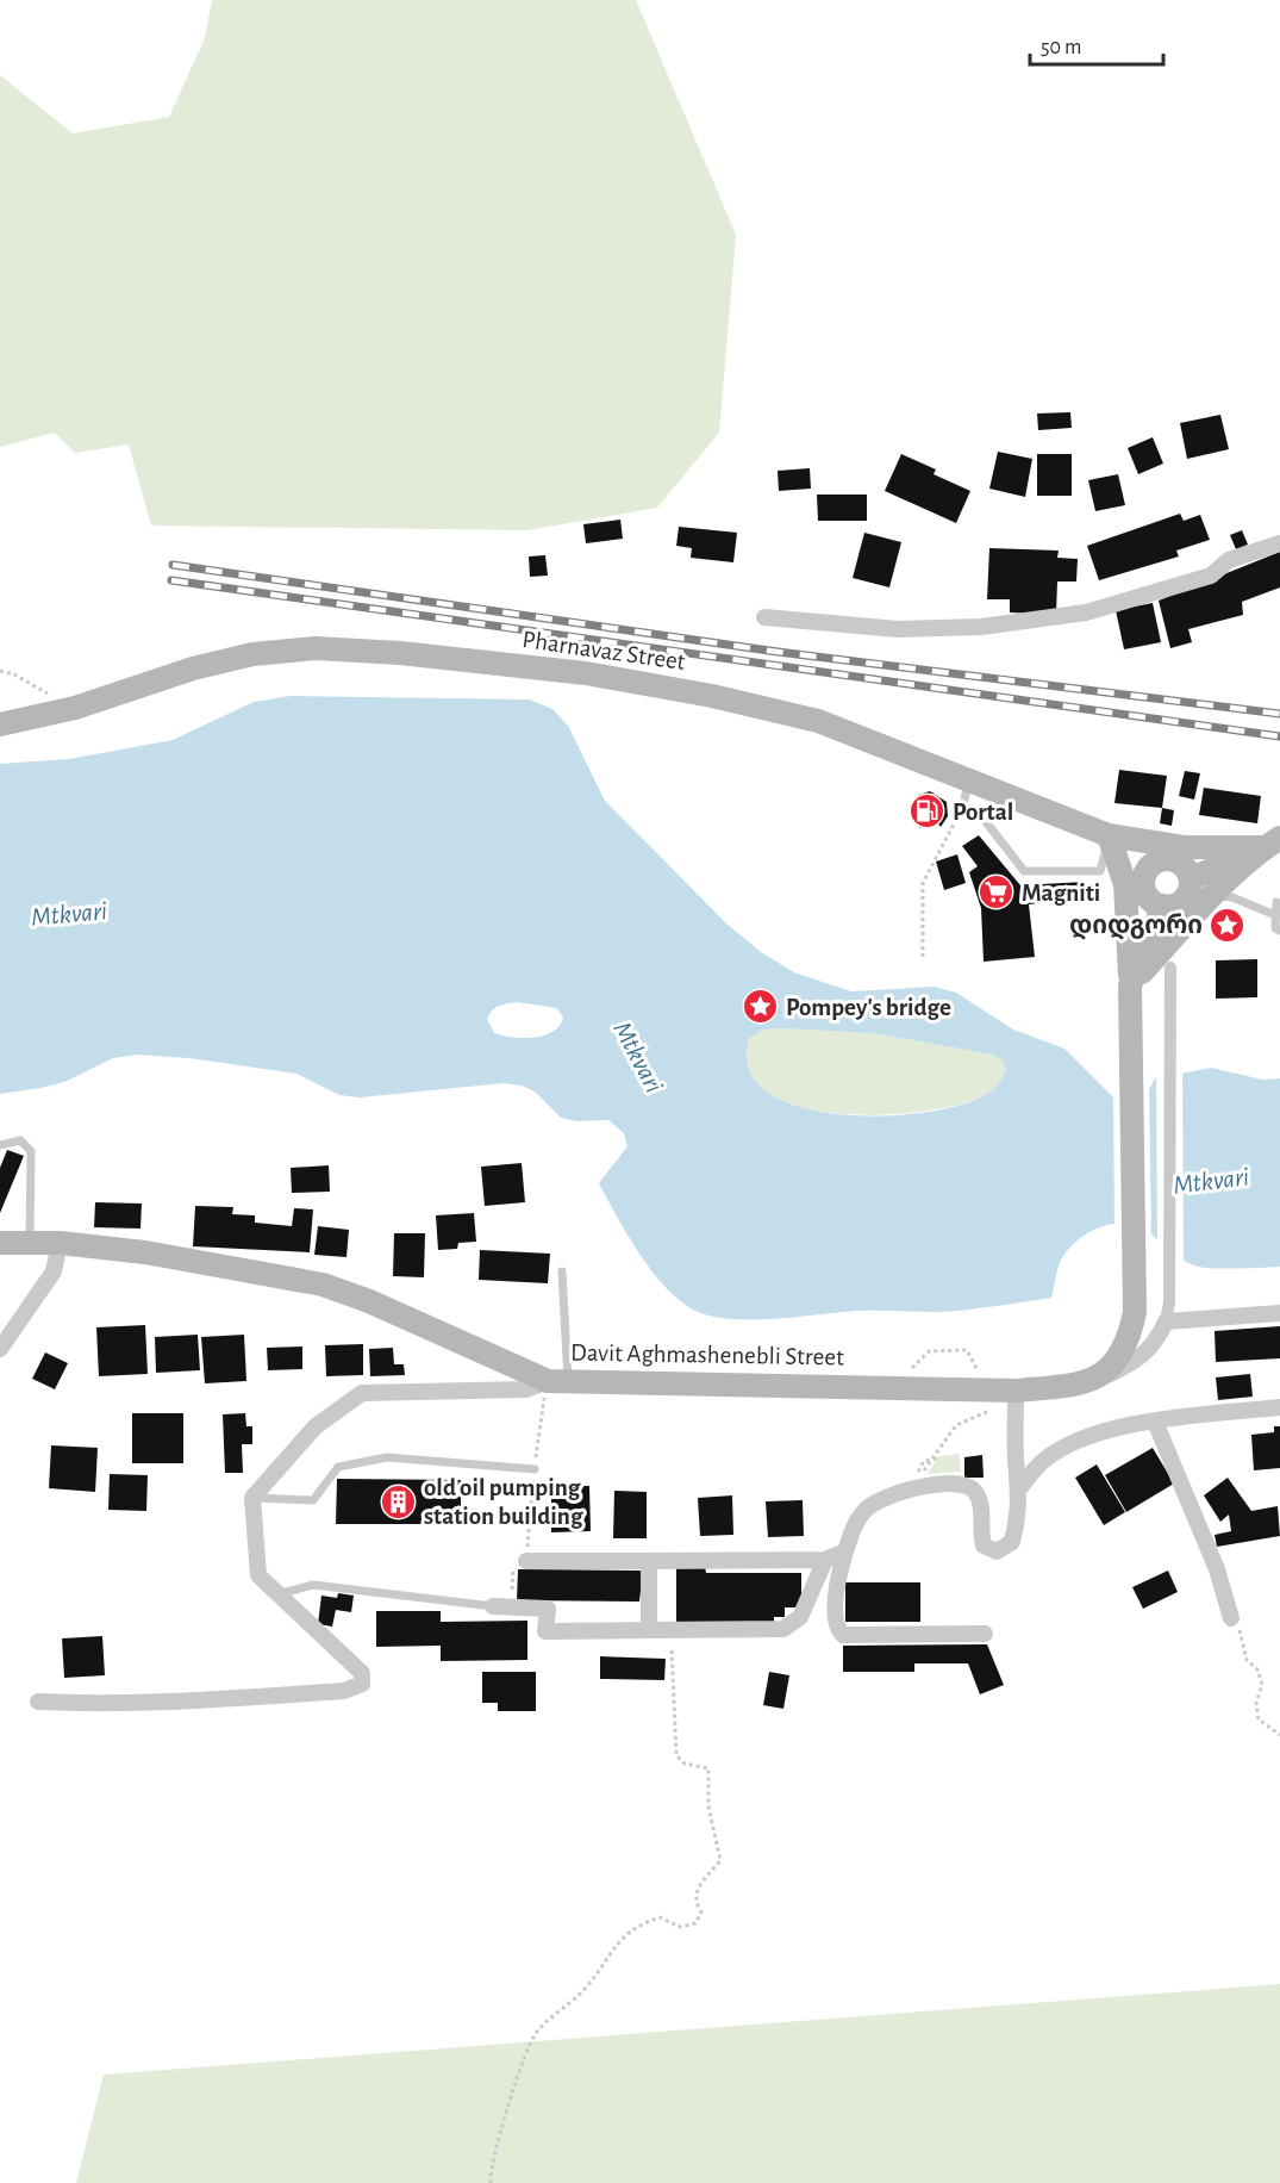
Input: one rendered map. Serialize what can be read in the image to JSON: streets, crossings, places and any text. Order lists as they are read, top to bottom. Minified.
{"streets":{"main road":["Pharnavaz Street","Davit Aghmashenebli Street"]},"water":["Mtkvari"],"places":{"fuel station":["Portal"],"supermarket":["Magniti"],"place":["დიდგორი","Pompey's bridge"],"building":["old oil pumping station building"]},"scale_bar":"50 m"}
